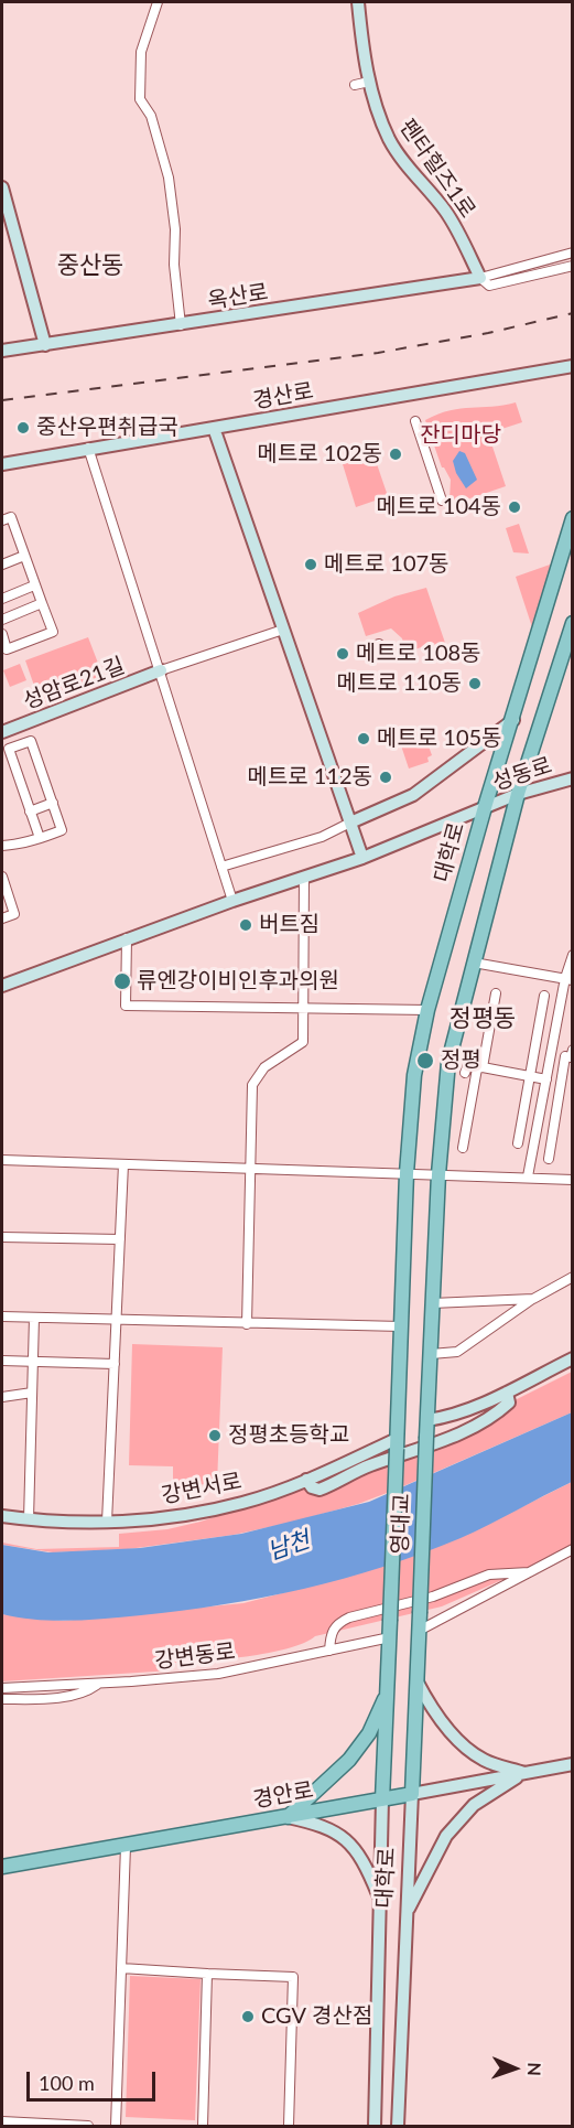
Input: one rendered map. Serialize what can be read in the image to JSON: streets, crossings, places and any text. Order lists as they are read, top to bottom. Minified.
{"streets":{"main road":["대학로","영대교","경안로"],"street":["펜타힐즈1로","옥산로","경산로","성암로21길","성동로","강변서로","강변동로"]},"crossings":[["펜타힐즈1로","옥산로"],["성동로","대학로"],["대학로","영대교"],["대학로","경안로"],["강변서로","영대교"],["영대교","강변동로"],["영대교","경안로"]],"districts":["중산동","정평동"],"water":["남천"],"parks":["잔디마당"],"places":["중산우편취급국","메트로 102동","메트로 104동","메트로 107동","메트로 108동","메트로 110동","메트로 105동","메트로 112동","버트짐","류엔강이비인후과의원","정평","정평초등학교","CGV 경산점"],"scale_bar":"100 m","north":"right"}
